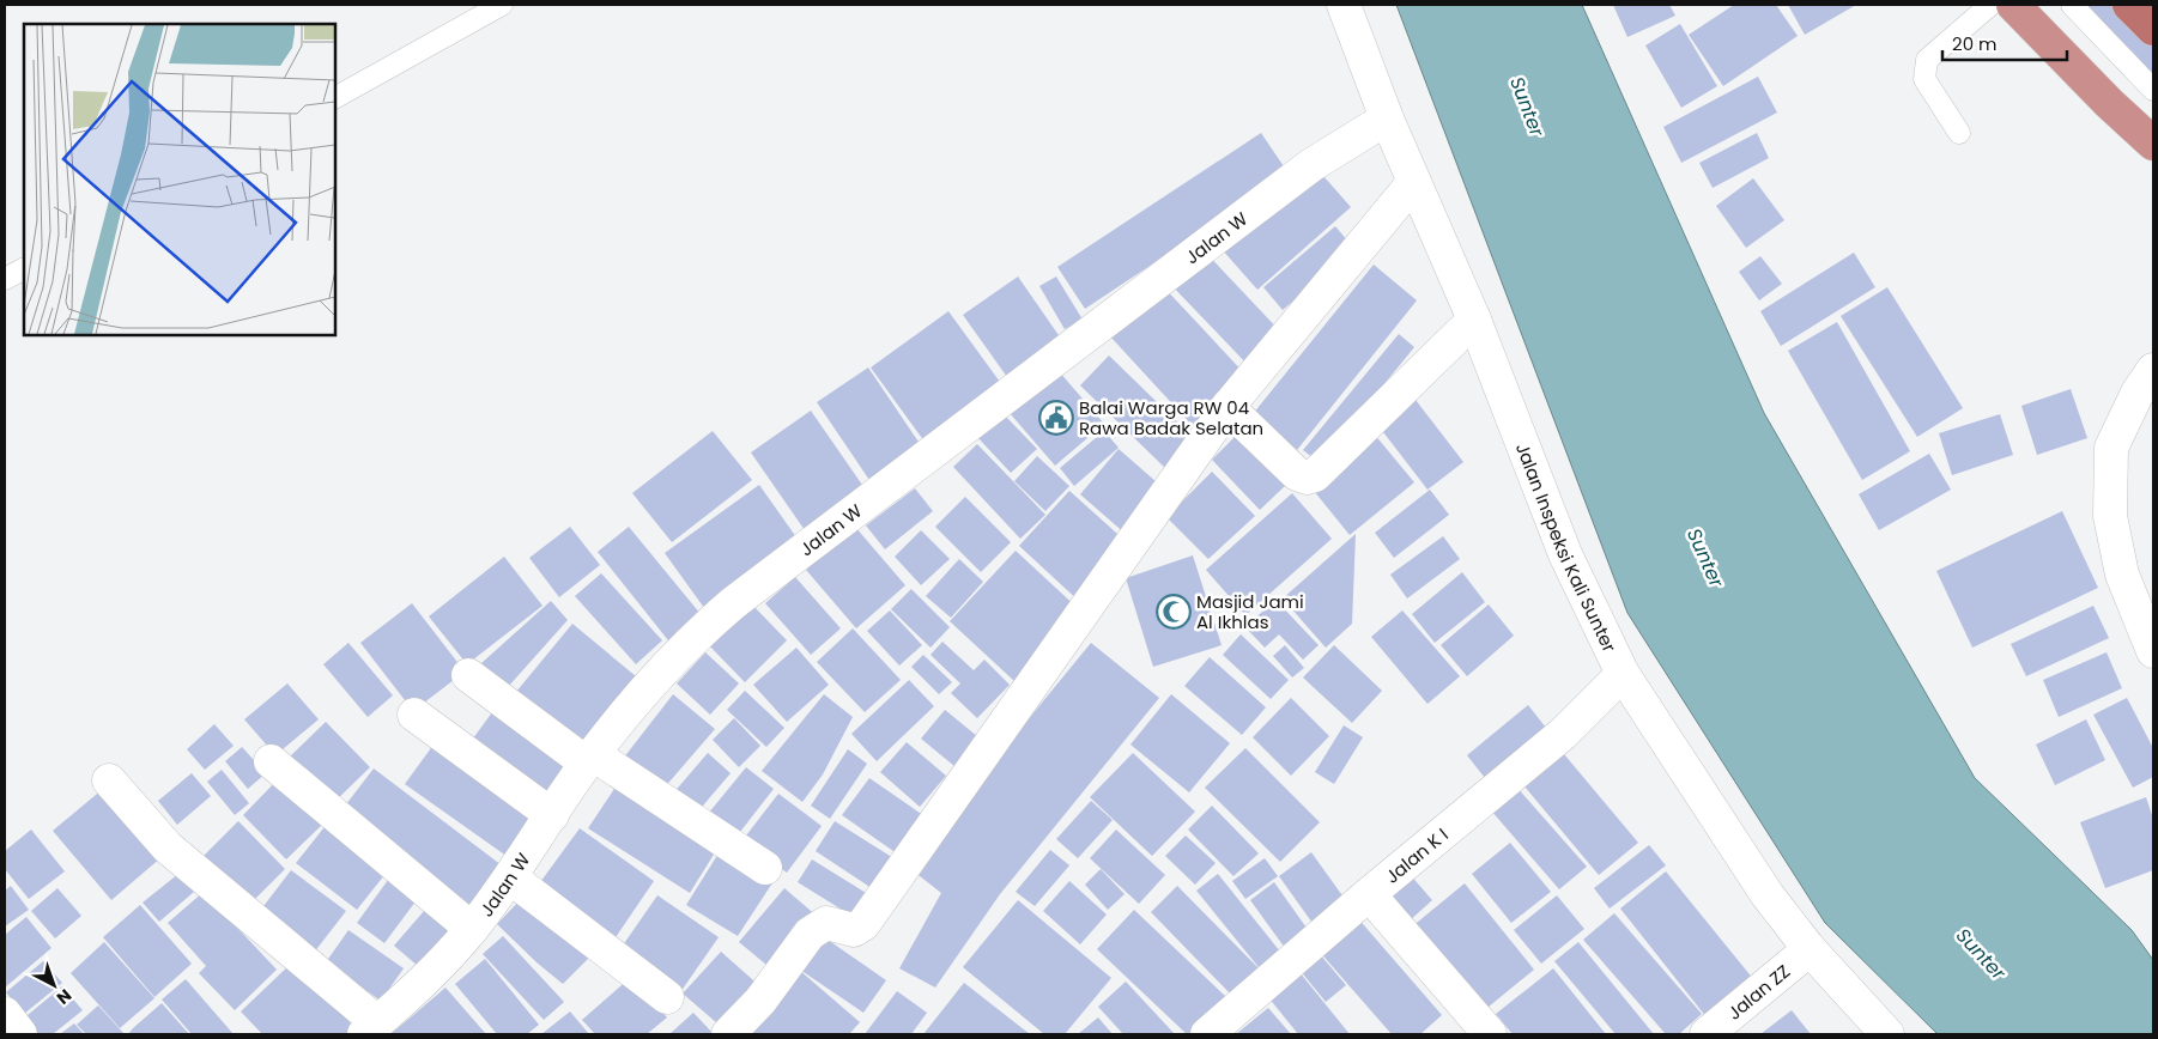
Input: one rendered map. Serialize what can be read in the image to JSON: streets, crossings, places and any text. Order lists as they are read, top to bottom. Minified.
{"streets":{"street":["Jalan W","Jalan Inspeksi Kali Sunter","Jalan K I","Jalan ZZ"]},"crossings":[["Jalan W","Jalan Inspeksi Kali Sunter"],["Jalan Inspeksi Kali Sunter","Jalan K I"],["Jalan Inspeksi Kali Sunter","Jalan ZZ"]],"water":["Sunter"],"places":{"public building":["Balai Warga RW 04 Rawa Badak Selatan"],"mosque":["Masjid Jami Al Ikhlas"]},"scale_bar":"20 m","north":"bottom right"}
